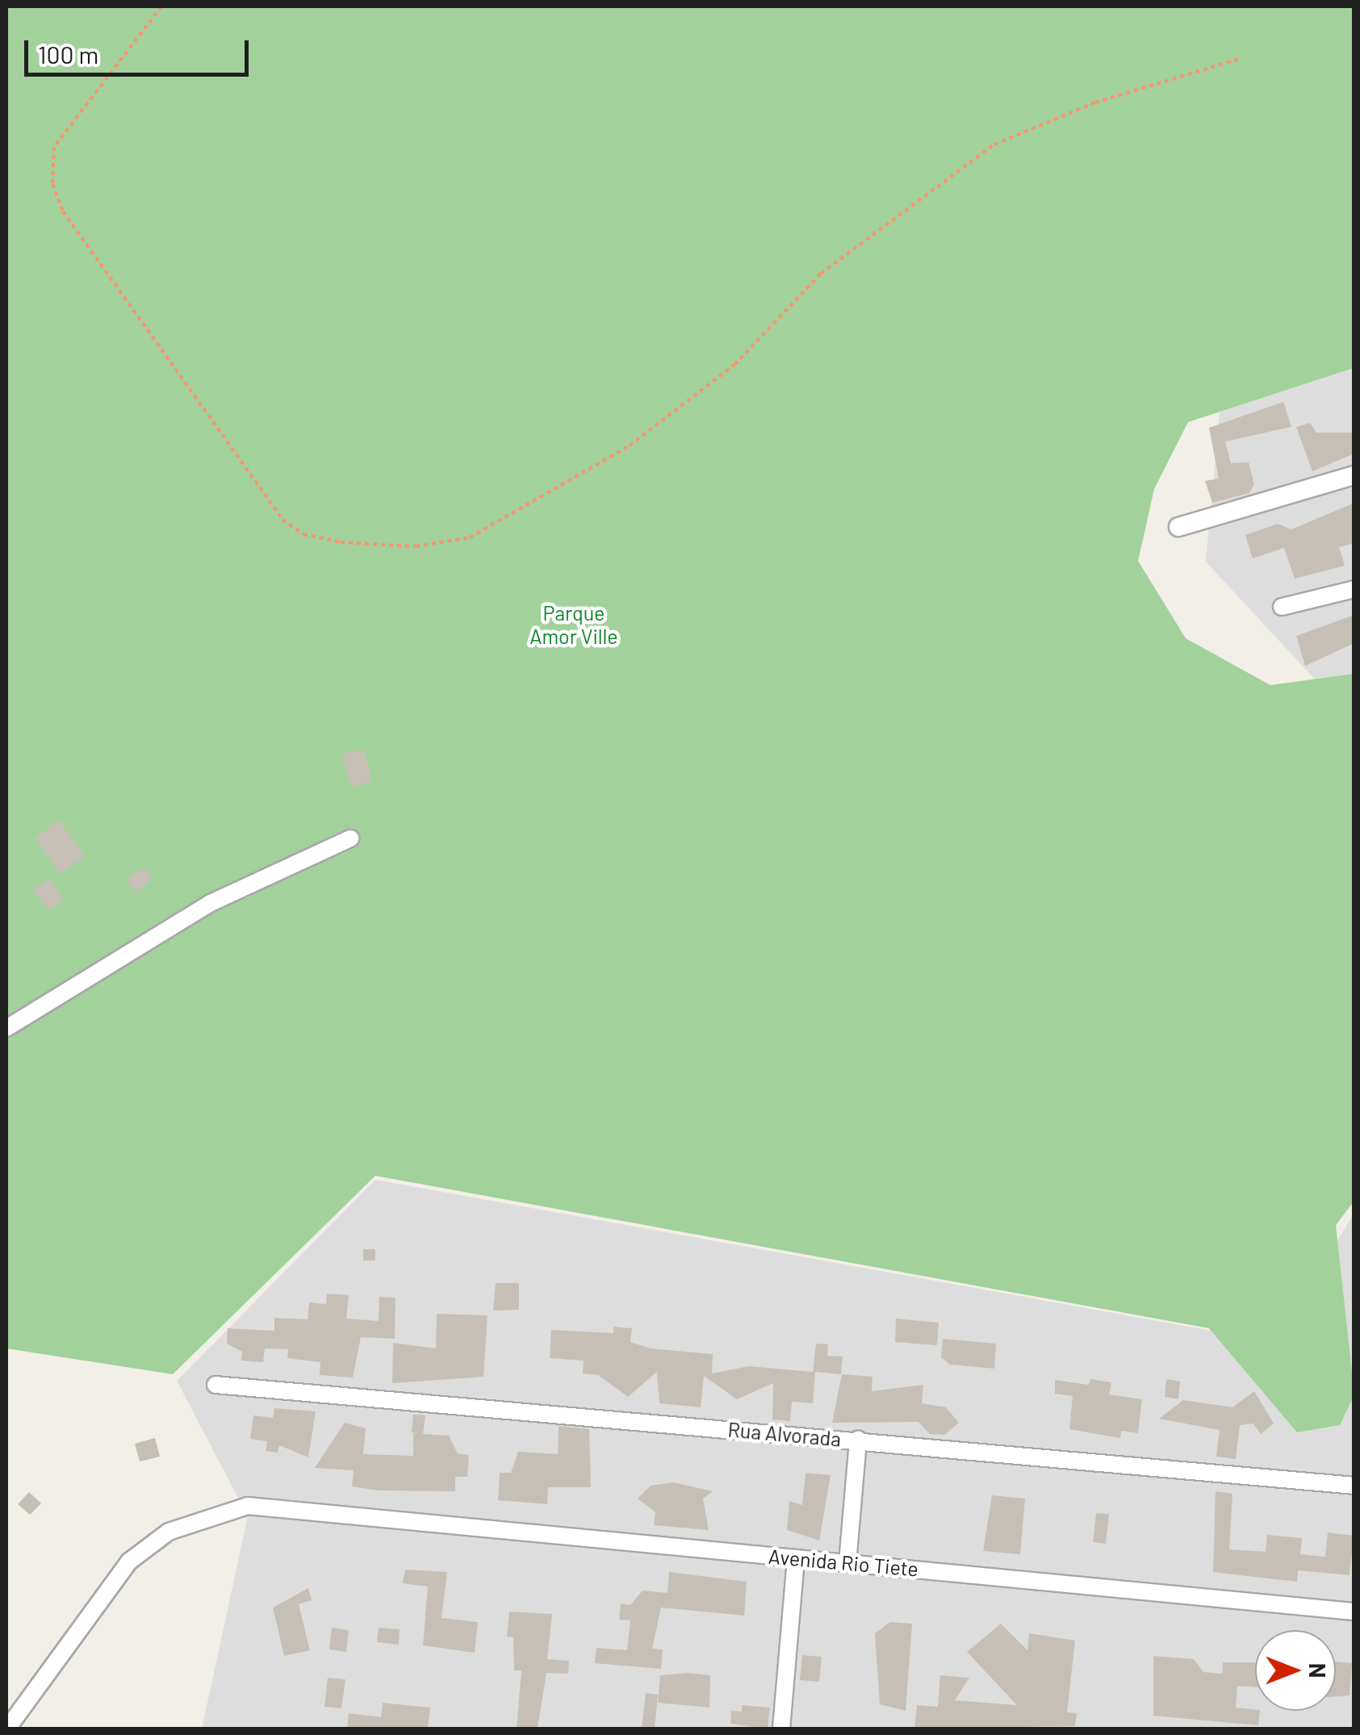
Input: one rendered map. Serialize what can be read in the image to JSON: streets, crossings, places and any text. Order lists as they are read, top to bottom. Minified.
{"streets":{"street":["Rua Alvorada","Avenida Rio Tiete"]},"parks":["Parque Amor Ville"],"scale_bar":"100 m","north":"right"}
